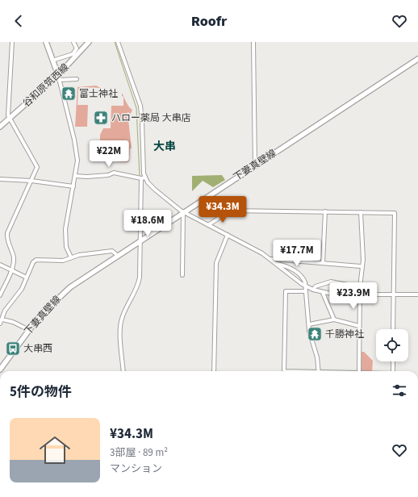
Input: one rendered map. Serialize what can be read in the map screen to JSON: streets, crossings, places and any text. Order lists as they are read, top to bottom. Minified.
{"streets":{"main road":["谷和原筑西線","下妻真壁線"]},"districts":["大串"],"places":{"temple":["富士神社","千勝神社"],"pharmacy":["ハロー薬局 大串店"],"bus stop":["大串西"]},"page":{"header":"Roofr","price":["¥22M","¥34.3M","¥18.6M","¥17.7M","¥23.9M"],"heading":"5件の物件","list":[{"name":"¥34.3M","note":"3部屋 · 89 m² · マンション"}]}}
